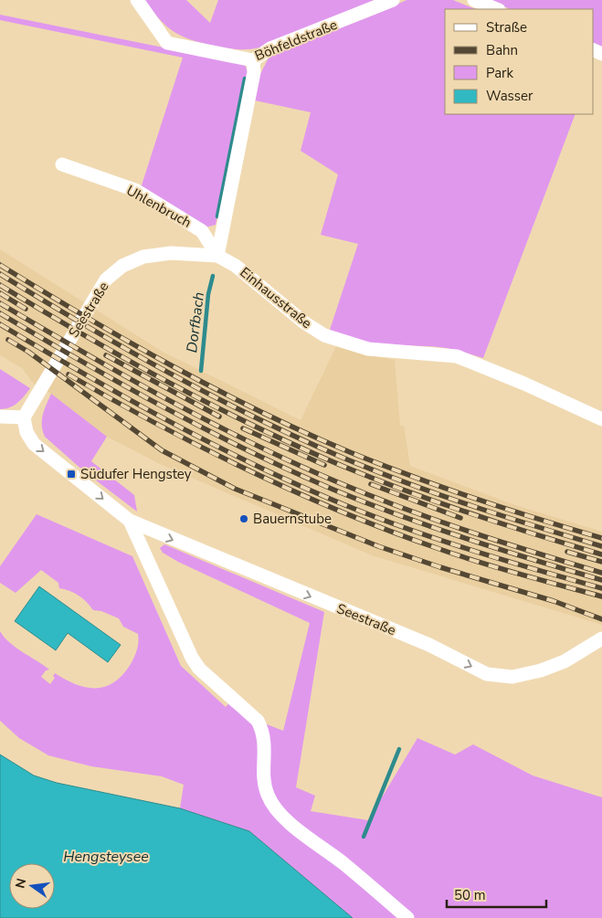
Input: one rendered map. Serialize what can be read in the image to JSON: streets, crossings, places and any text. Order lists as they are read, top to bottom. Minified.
{"streets":{"street":["Böhfeldstraße","Uhlenbruch","Einhausstraße","Seestraße"]},"crossings":[["Uhlenbruch","Einhausstraße"],["Uhlenbruch","Seestraße"],["Einhausstraße","Seestraße"]],"one_way":["Seestraße"],"water":["Dorfbach","Hengsteysee"],"places":{"transit":["Südufer Hengstey"],"other":["Bauernstube"]},"legend":["Straße","Bahn","Park","Wasser"],"scale_bar":"50 m","north":"left"}
